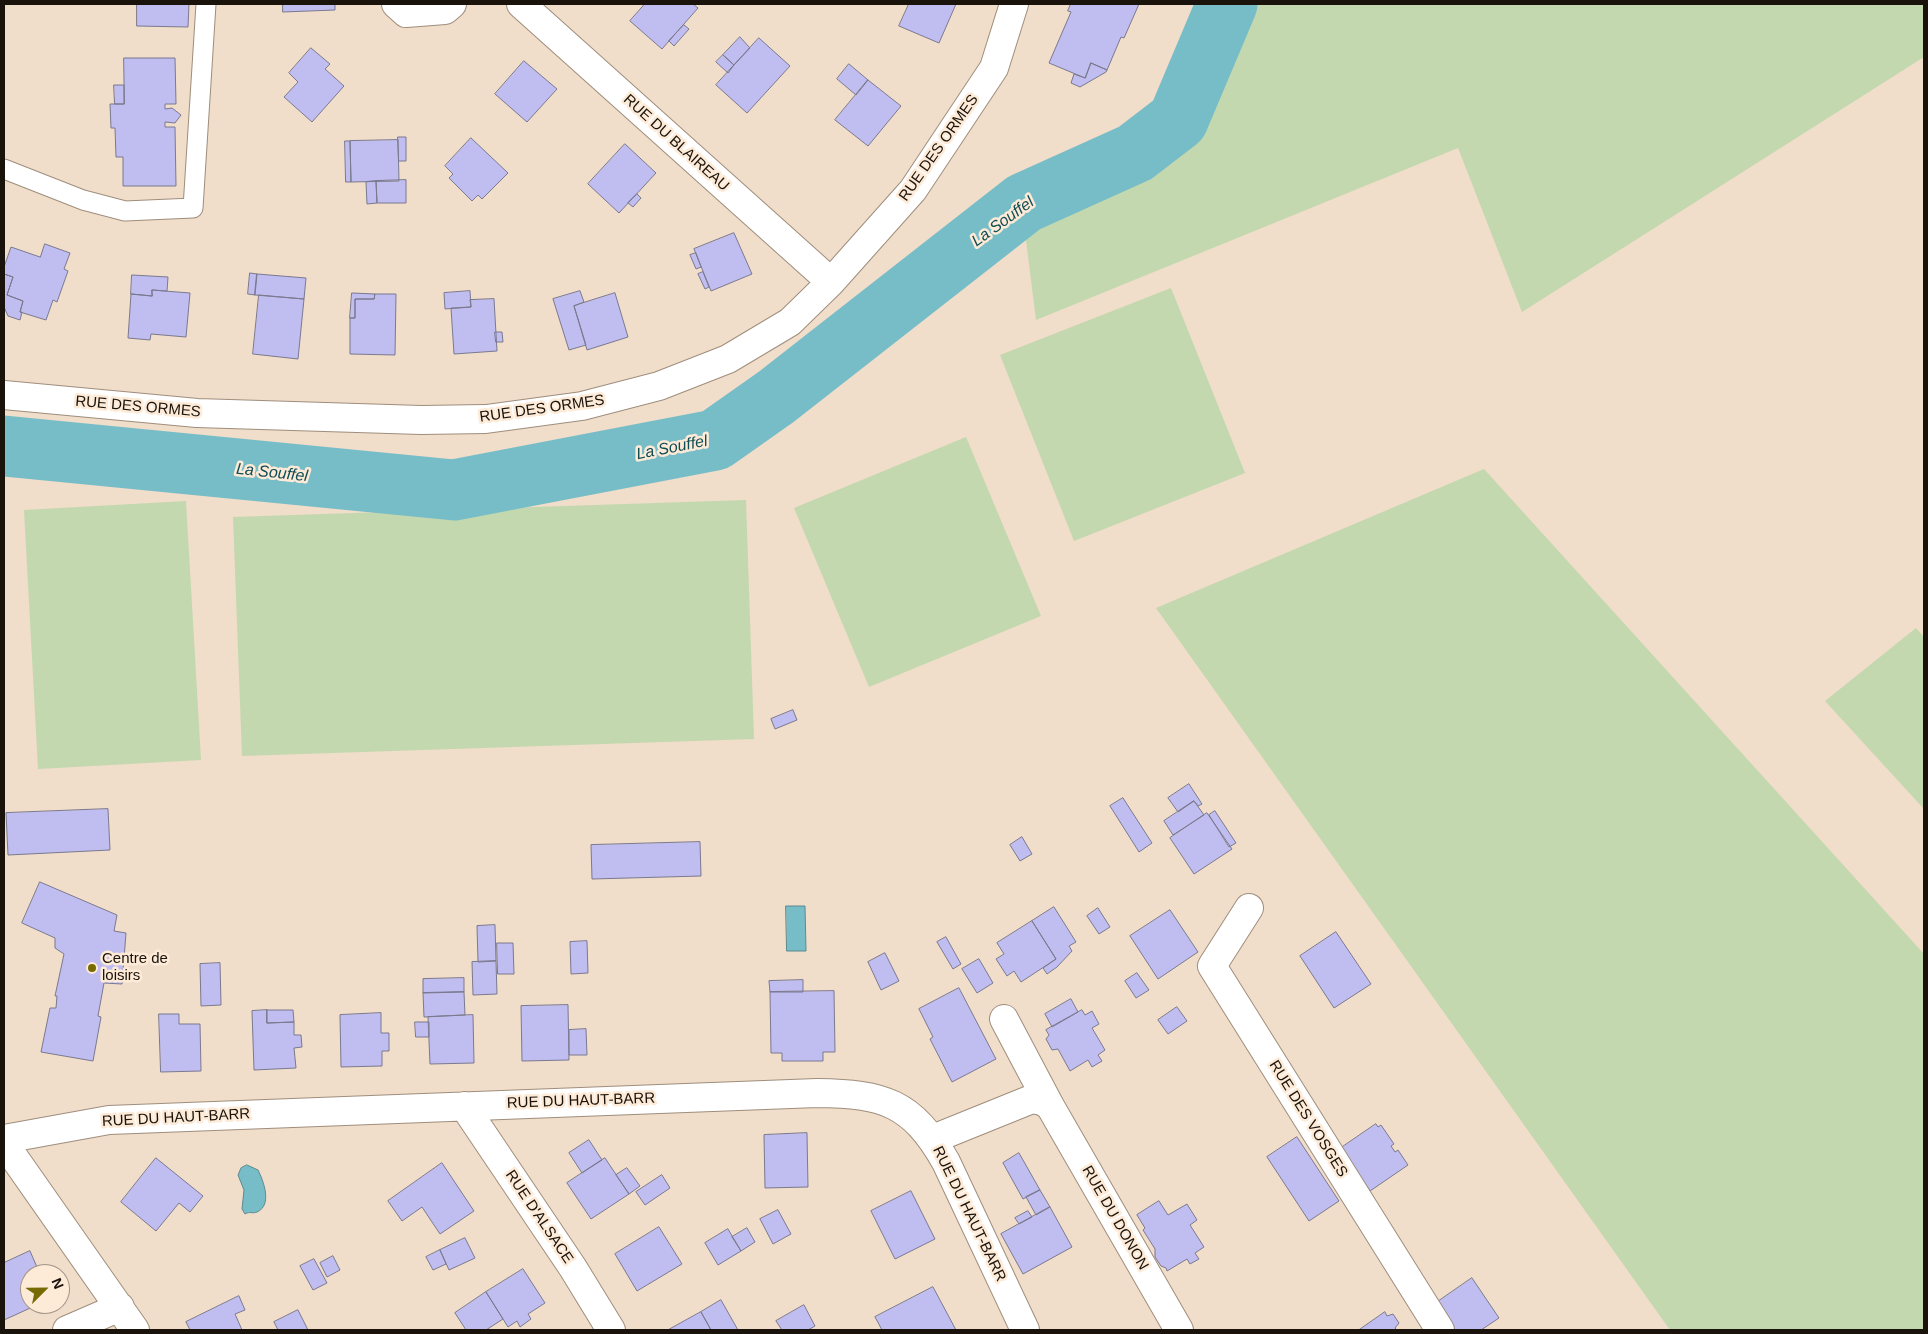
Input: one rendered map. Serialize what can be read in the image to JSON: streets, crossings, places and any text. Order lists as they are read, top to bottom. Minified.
{"streets":{"street":["RUE DU BLAIREAU","RUE DES ORMES","RUE DU HAUT-BARR","RUE DES VOSGES","RUE D'ALSACE","RUE DU DONON"]},"crossings":[["RUE DU BLAIREAU","RUE DES ORMES"],["RUE DU HAUT-BARR","RUE D'ALSACE"]],"water":["La Souffel"],"places":["Centre de loisirs"],"north":"top right"}
